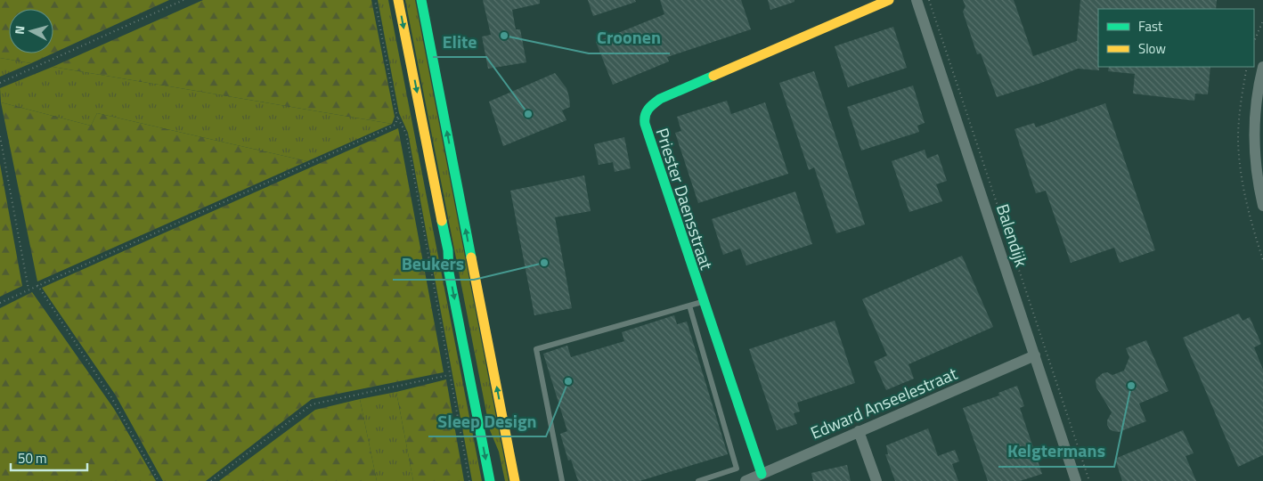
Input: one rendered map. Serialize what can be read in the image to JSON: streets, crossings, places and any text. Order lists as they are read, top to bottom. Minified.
{"streets":{"main road":["Priester Daensstraat"],"street":["Balendijk","Edward Anseelestraat"]},"crossings":[["Priester Daensstraat","Edward Anseelestraat"],["Balendijk","Edward Anseelestraat"]],"places":["Croonen","Elite","Beukers","Sleep Design","Kelgtermans"],"legend":["Fast","Slow"],"scale_bar":"50 m","north":"left"}
